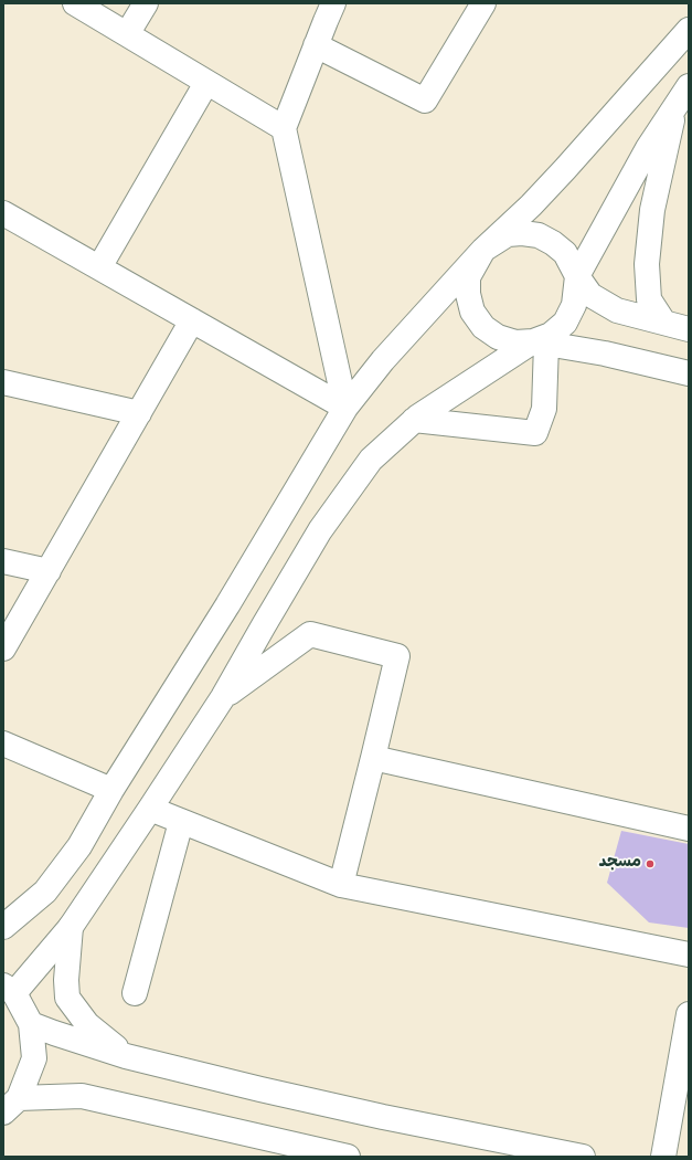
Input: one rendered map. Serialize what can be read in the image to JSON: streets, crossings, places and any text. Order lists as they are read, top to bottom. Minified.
{"places":["مسجد"]}
